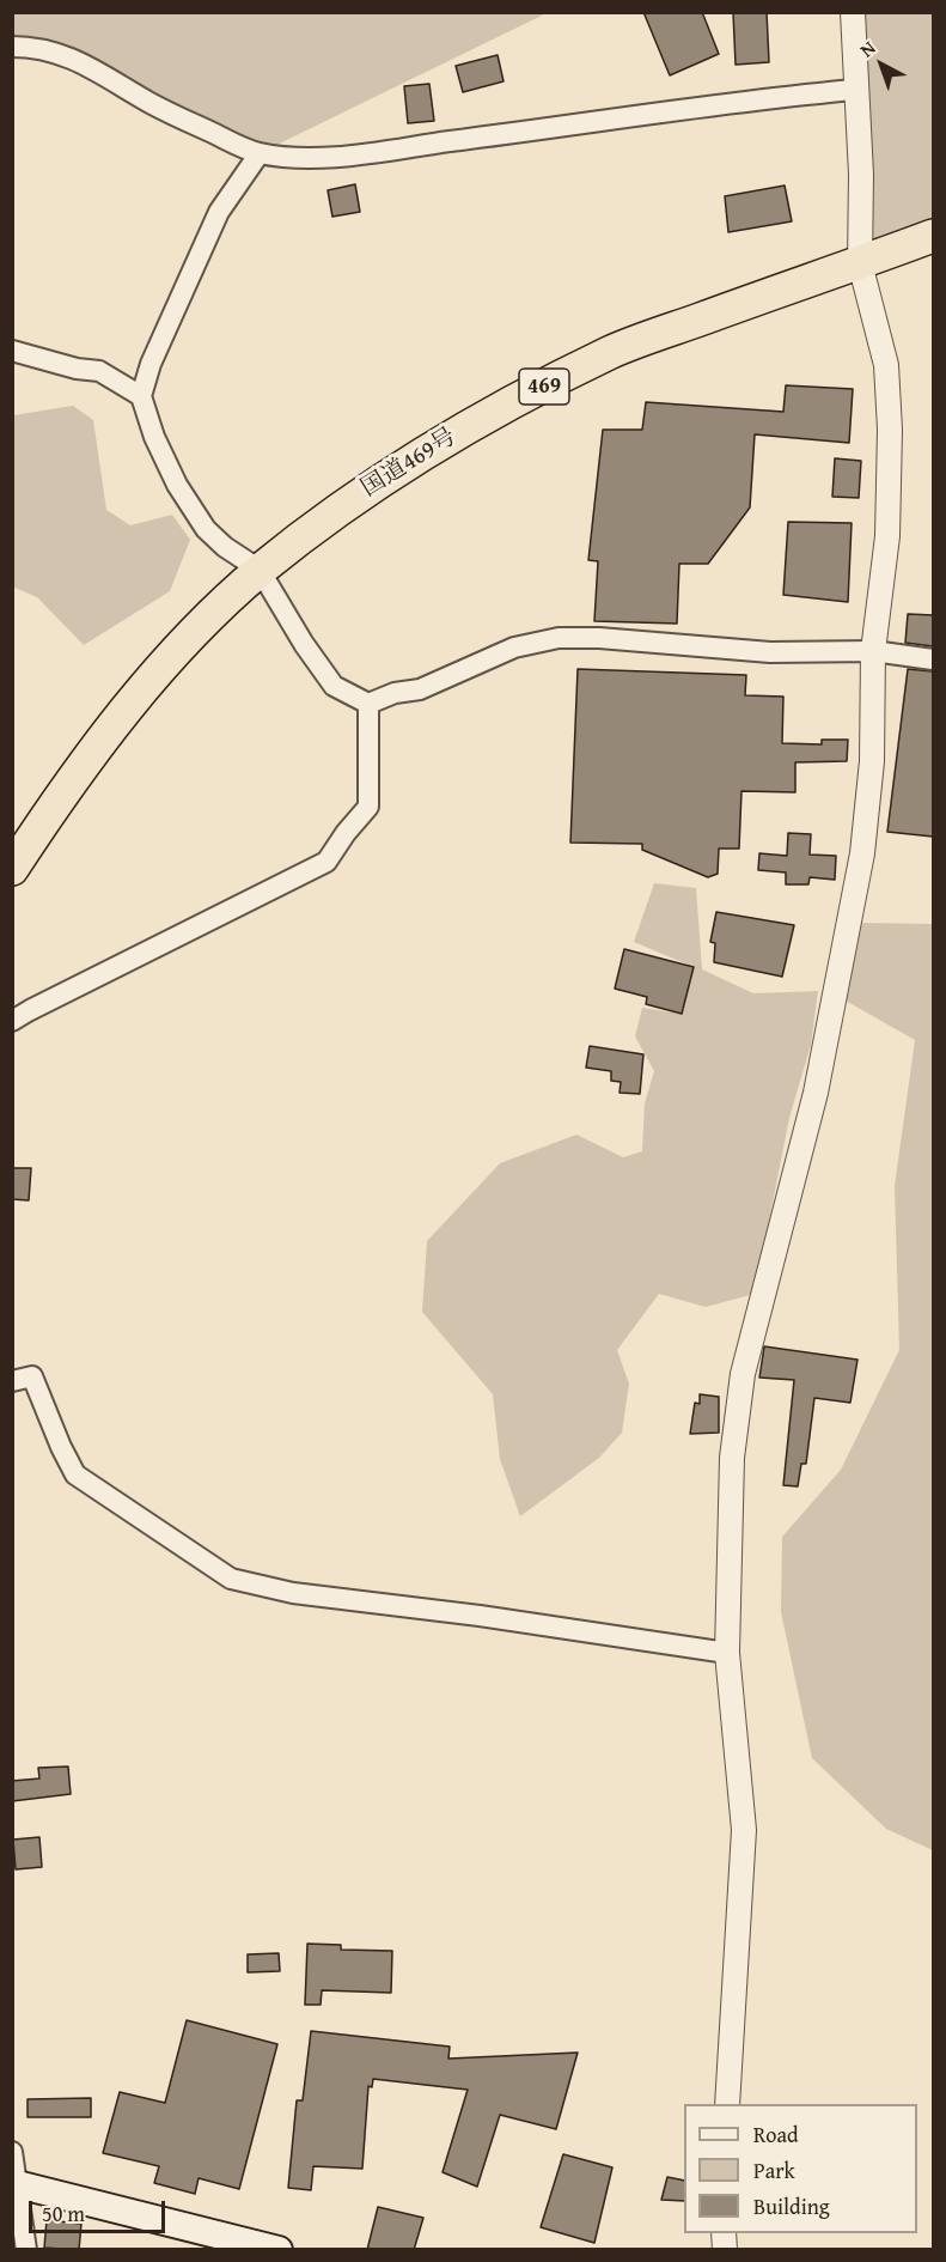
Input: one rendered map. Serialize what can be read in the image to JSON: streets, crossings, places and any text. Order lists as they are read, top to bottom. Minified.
{"streets":{"highway":["469","国道469号"]},"legend":["Road","Park","Building"],"scale_bar":"50 m","north":"top left"}
